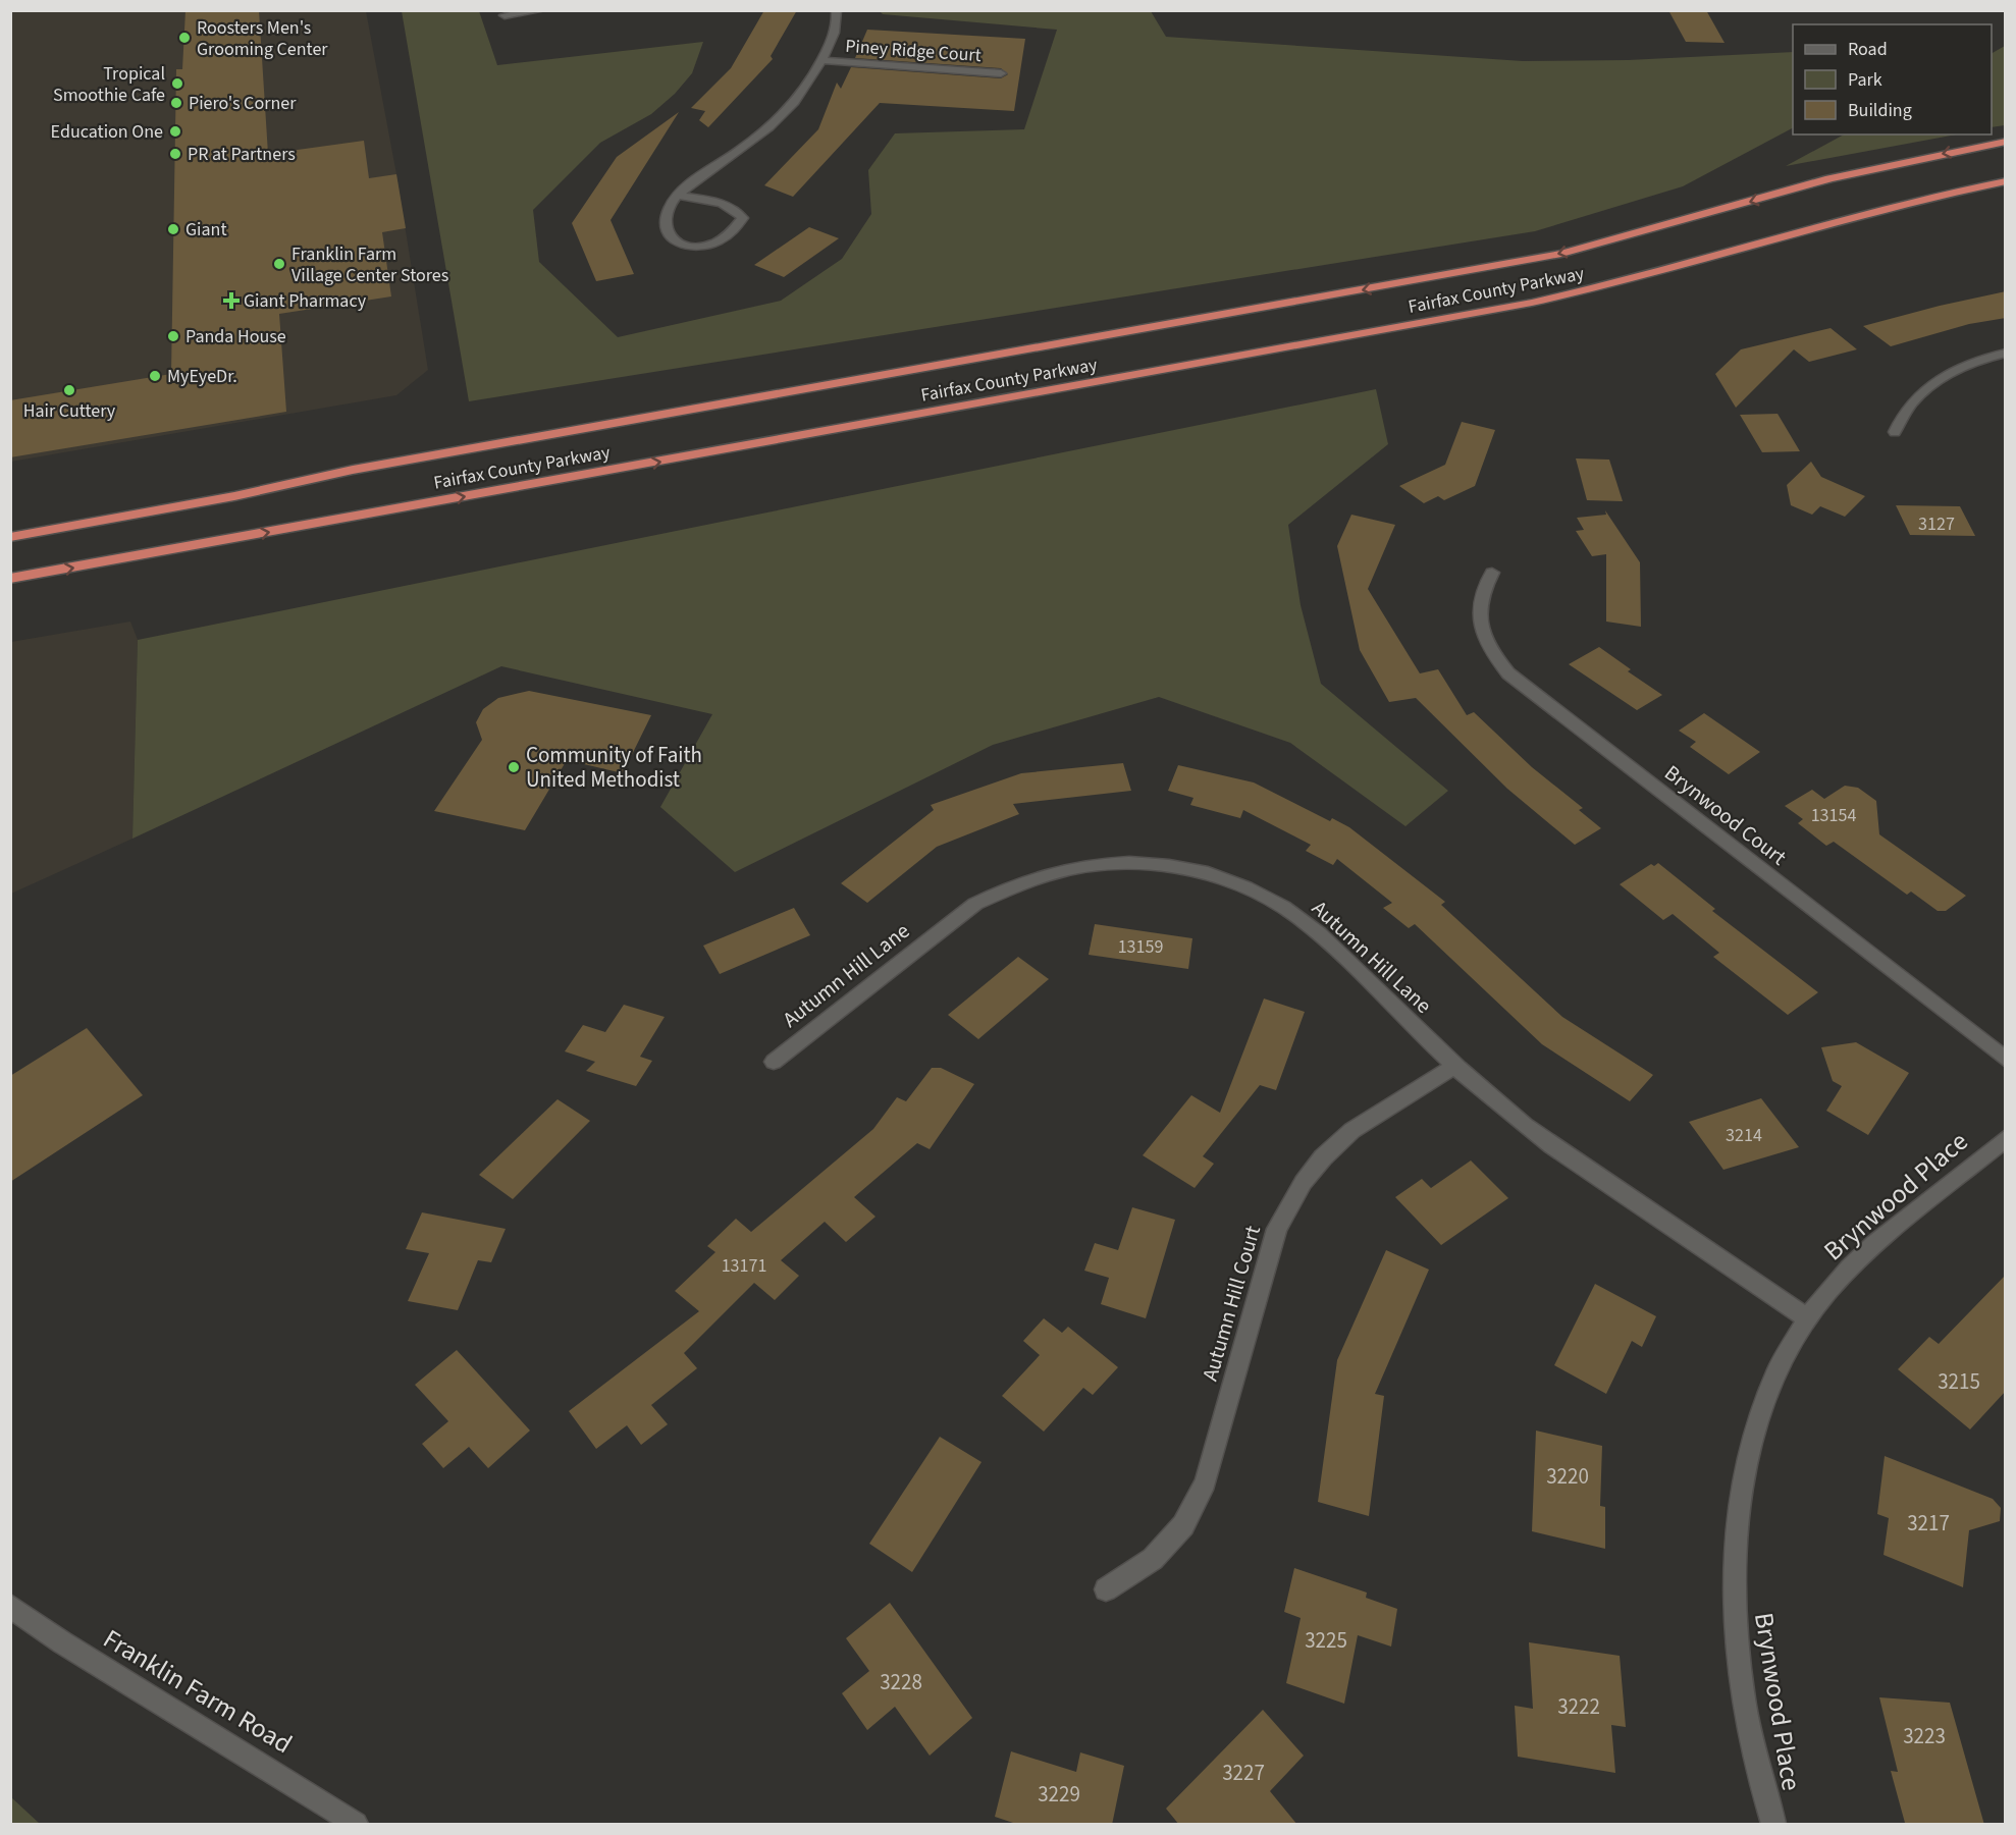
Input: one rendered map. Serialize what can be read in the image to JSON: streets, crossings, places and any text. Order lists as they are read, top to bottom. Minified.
{"streets":{"highway":["Fairfax County Parkway"],"street":["Piney Ridge Court","Brynwood Court","Autumn Hill Lane","Brynwood Place","Autumn Hill Court","Franklin Farm Road"]},"crossings":[["Autumn Hill Lane","Brynwood Place"],["Autumn Hill Lane","Autumn Hill Court"]],"places":{"other":["Roosters Men's Grooming Center","Tropical Smoothie Cafe","Piero's Corner","Education One","PR at Partners","Giant","Franklin Farm Village Center Stores","Panda House","MyEyeDr.","Hair Cuttery","Community of Faith United Methodist"],"health":["Giant Pharmacy"]},"house_numbers":["3127","13154","13159","3214","13171","3215","3220","3217","3225","3228","3222","3223","3227","3229"],"legend":["Road","Park","Building"]}
